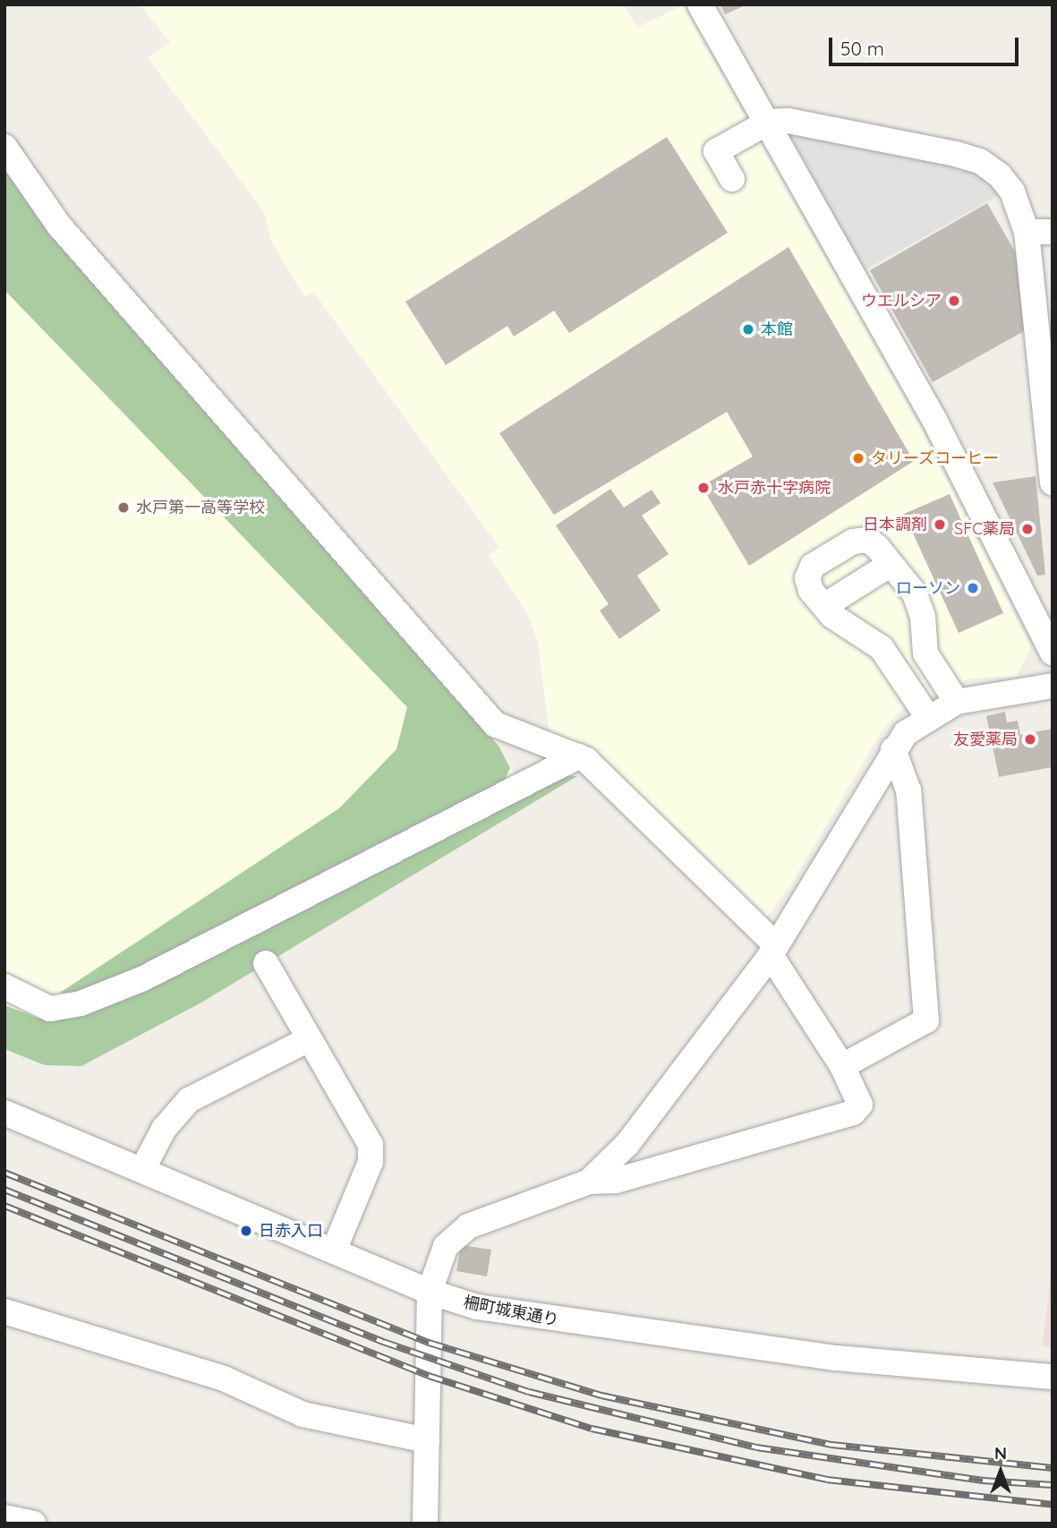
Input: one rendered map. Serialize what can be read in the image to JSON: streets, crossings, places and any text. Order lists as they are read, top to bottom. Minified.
{"streets":{"street":["柵町城東通り"]},"places":["ウエルシア","本館","タリーズコーヒー","水戸赤十字病院","水戸第一高等学校","日本調剤","SFC薬局","ローソン","友愛薬局","日赤入口"],"scale_bar":"50 m","north":"top"}
